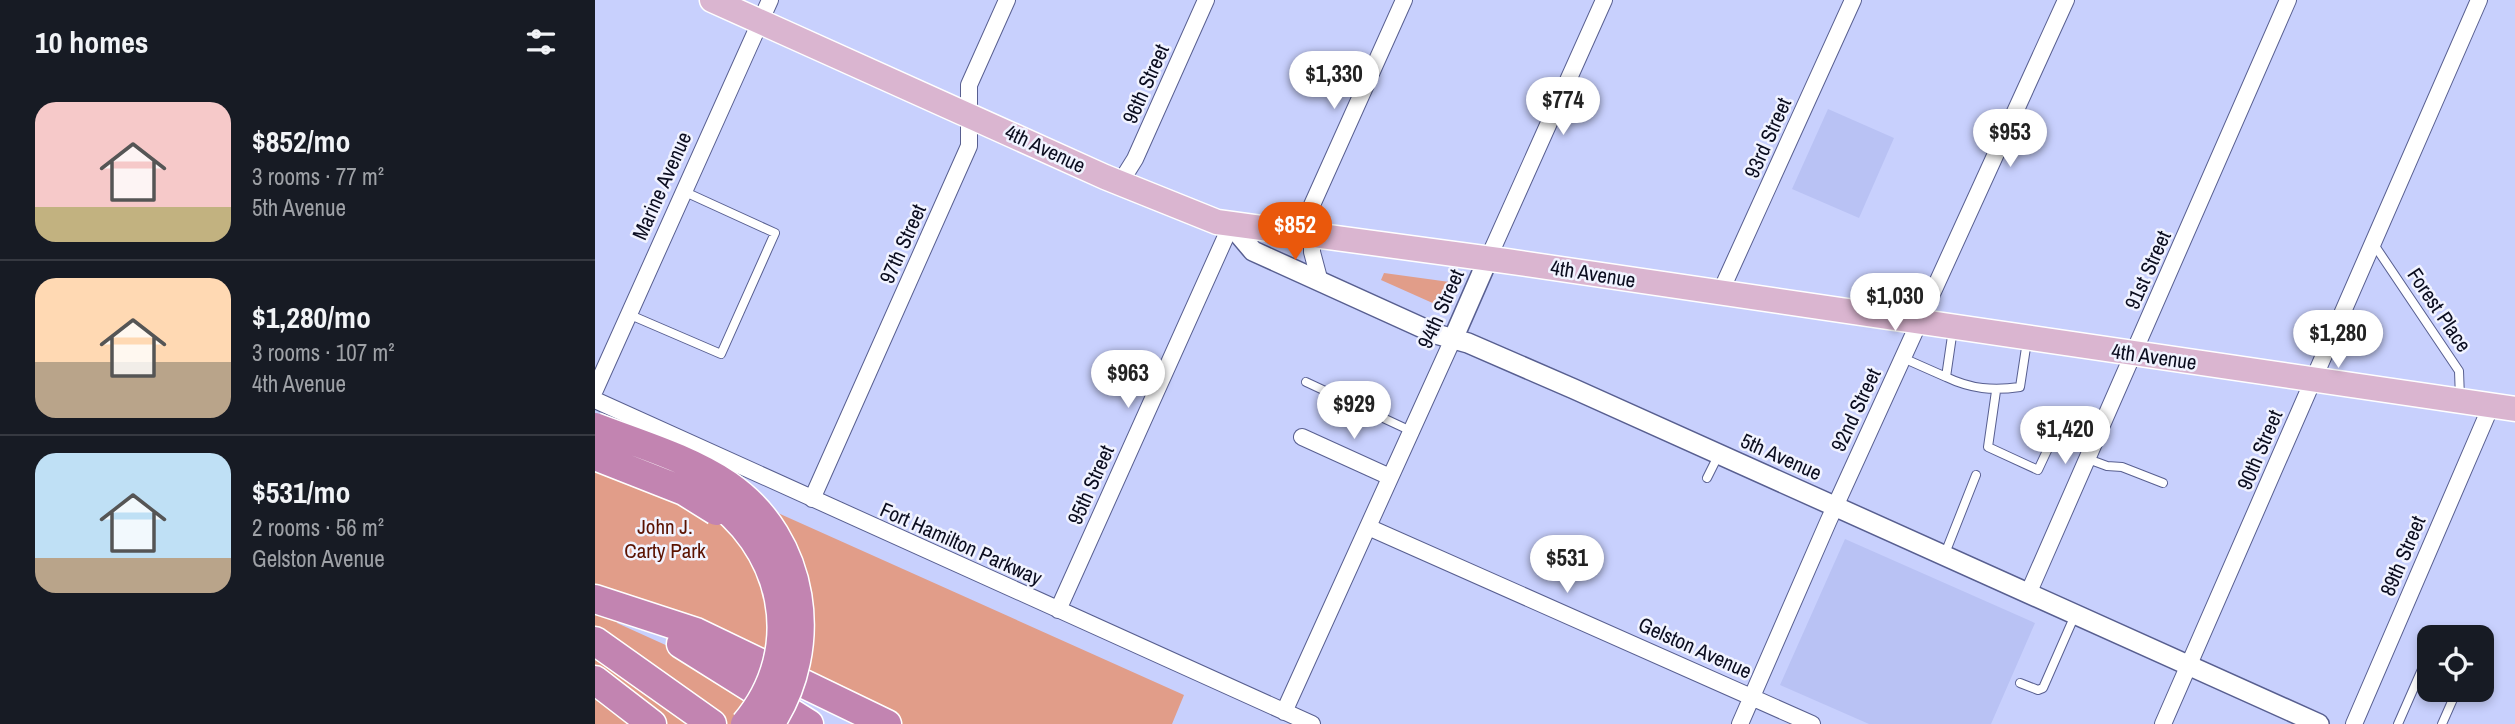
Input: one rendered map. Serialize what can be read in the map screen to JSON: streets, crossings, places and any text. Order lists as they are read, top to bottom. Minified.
{"streets":{"main road":["4th Avenue"],"street":["96th Street","93rd Street","Marine Avenue","97th Street","91st Street","94th Street","92nd Street","90th Street","5th Avenue","95th Street","Fort Hamilton Parkway","89th Street","Gelston Avenue"],"lane":["Forest Place"]},"crossings":[["96th Street","4th Avenue"],["93rd Street","4th Avenue"],["4th Avenue","Marine Avenue"],["4th Avenue","97th Street"],["4th Avenue","91st Street"],["4th Avenue","94th Street"],["4th Avenue","Forest Place"],["4th Avenue","92nd Street"],["4th Avenue","90th Street"],["4th Avenue","5th Avenue"],["4th Avenue","95th Street"],["4th Avenue","89th Street"],["97th Street","Fort Hamilton Parkway"],["91st Street","5th Avenue"],["94th Street","5th Avenue"],["94th Street","Fort Hamilton Parkway"],["94th Street","Gelston Avenue"],["Forest Place","90th Street"],["92nd Street","5th Avenue"],["92nd Street","Gelston Avenue"],["90th Street","5th Avenue"],["5th Avenue","95th Street"],["95th Street","Fort Hamilton Parkway"]],"parks":["John J. Carty Park"],"page":{"heading":"10 homes","price":["$1,330","$774","$953","$852","$1,030","$1,280","$963","$929","$1,420","$531"],"list":[{"name":"$852/mo","note":"3 rooms · 77 m² · 5th Avenue"},{"name":"$1,280/mo","note":"3 rooms · 107 m² · 4th Avenue"},{"name":"$531/mo","note":"2 rooms · 56 m² · Gelston Avenue"}]}}
